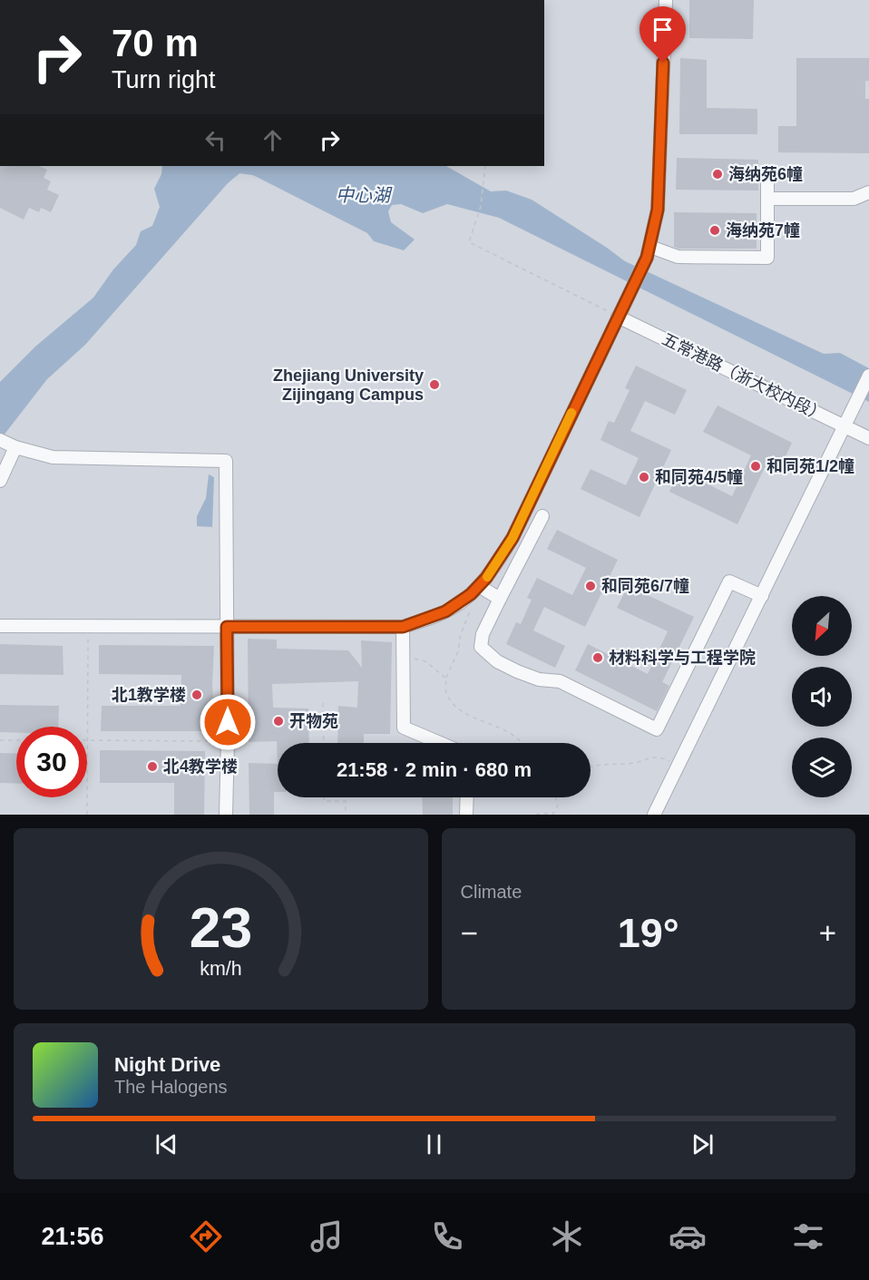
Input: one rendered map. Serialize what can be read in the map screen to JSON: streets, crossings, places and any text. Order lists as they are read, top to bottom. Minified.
{"streets":{"street":["五常港路（浙大校内段）"]},"water":["中心湖"],"places":["海纳苑6幢","海纳苑7幢","Zhejiang University Zijingang Campus","和同苑1/2幢","和同苑4/5幢","和同苑6/7幢","材料科学与工程学院","北1教学楼","开物苑","北4教学楼"],"north":"bottom left","page":{"turn":["70 m","Turn right"],"limit":"30","trip":"21:58 · 2 min · 680 m","tile":"Climate","heat":["−","19°","+"],"song":["Night Drive","The Halogens"],"tabs":"21:56","gauge":["23","km/h"]}}
